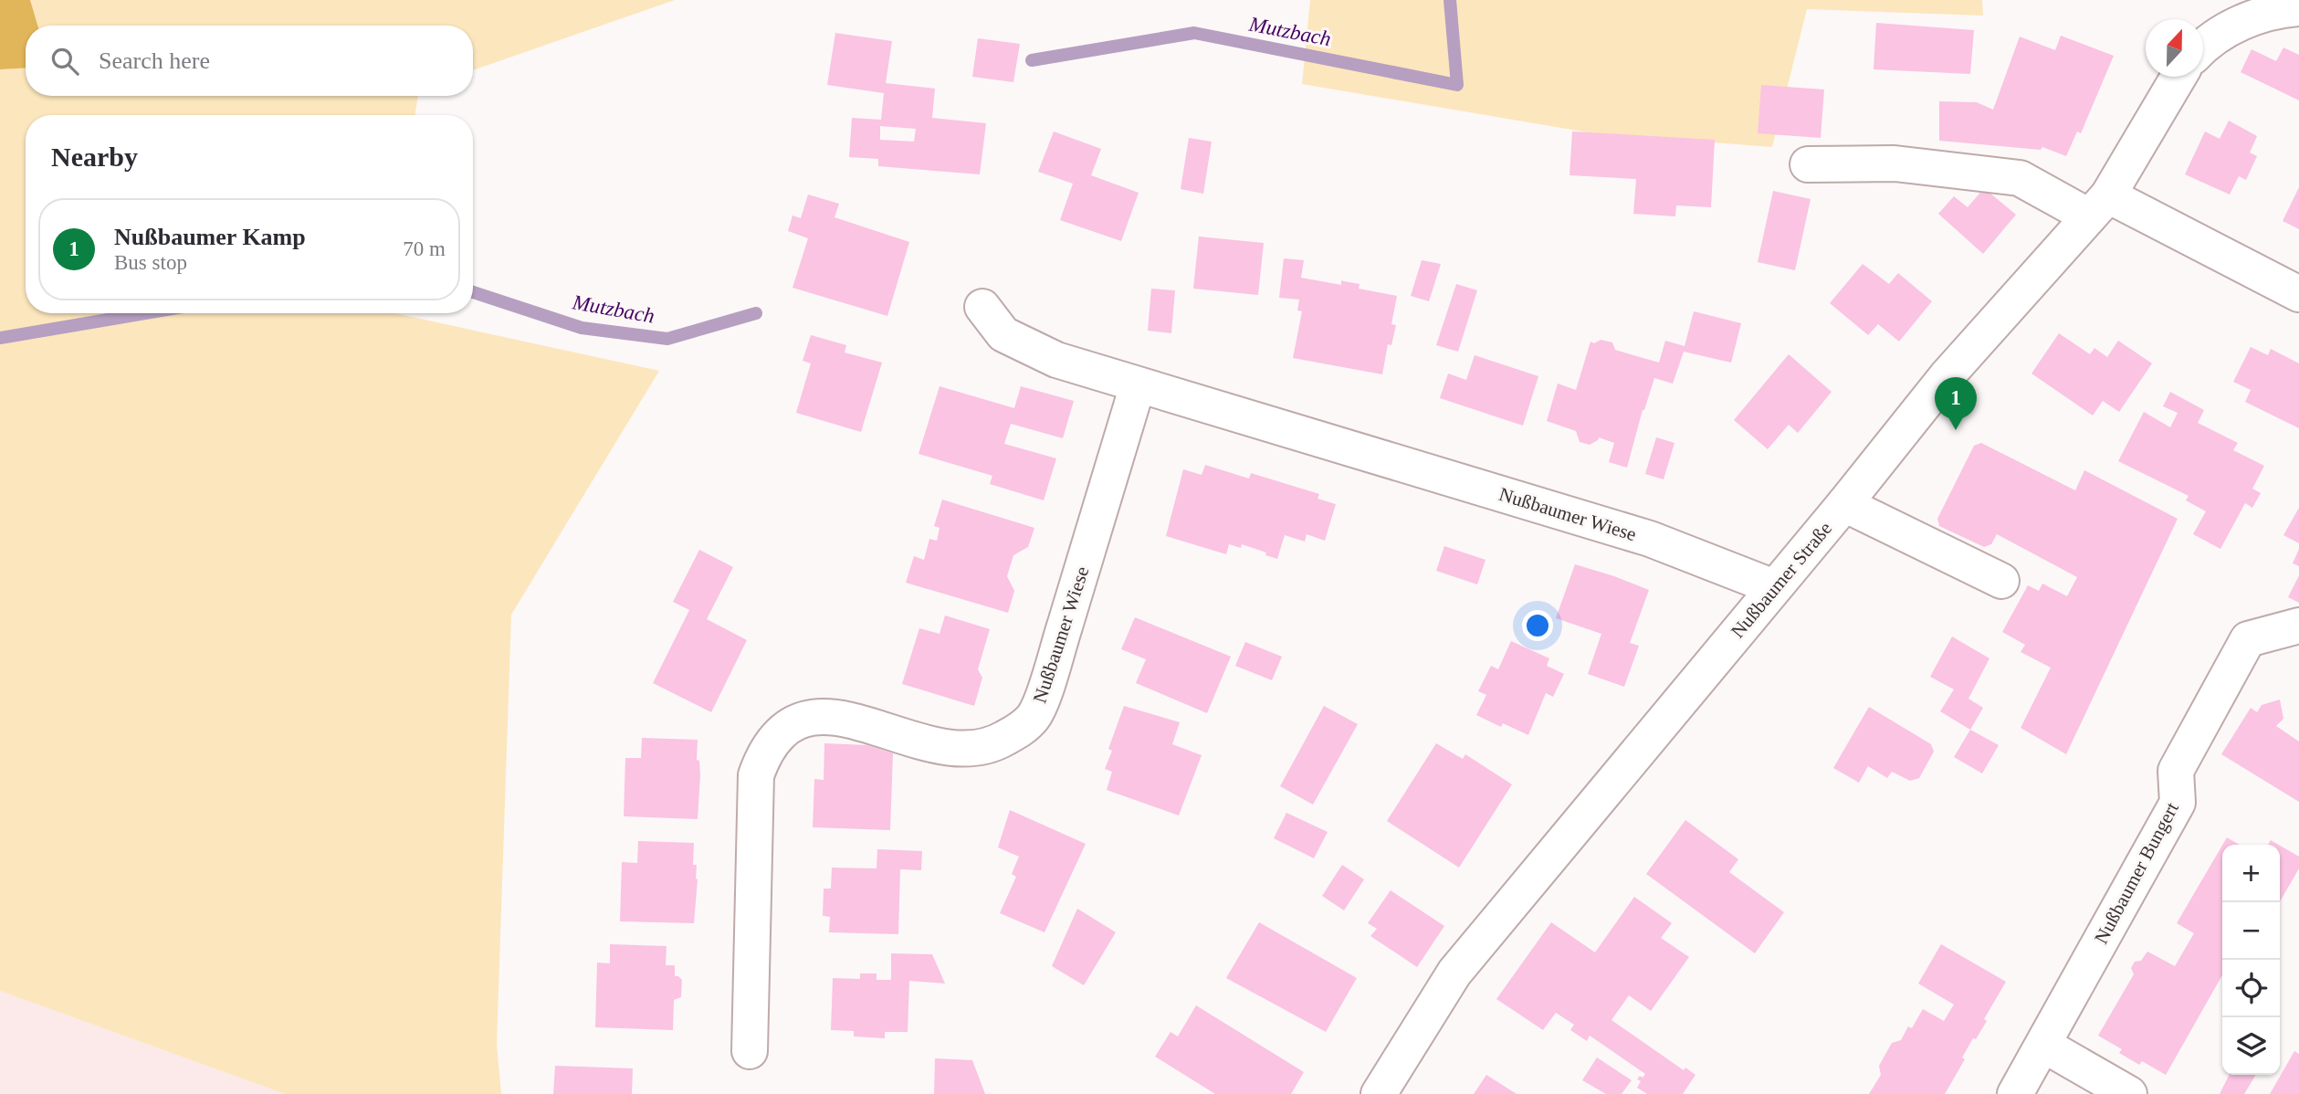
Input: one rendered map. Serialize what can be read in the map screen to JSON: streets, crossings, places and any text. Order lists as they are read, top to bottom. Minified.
{"streets":{"street":["Nußbaumer Wiese","Nußbaumer Straße","Nußbaumer Bungert"]},"crossings":[["Nußbaumer Wiese","Nußbaumer Straße"]],"water":["Mutzbach"],"north":"top","page":{"search":"Search here","heading":"Nearby","list":[{"mark":"1","name":"Nußbaumer Kamp","note":"Bus stop","value":"70 m"}],"pins":"1","map_buttons":["+","−"]}}
